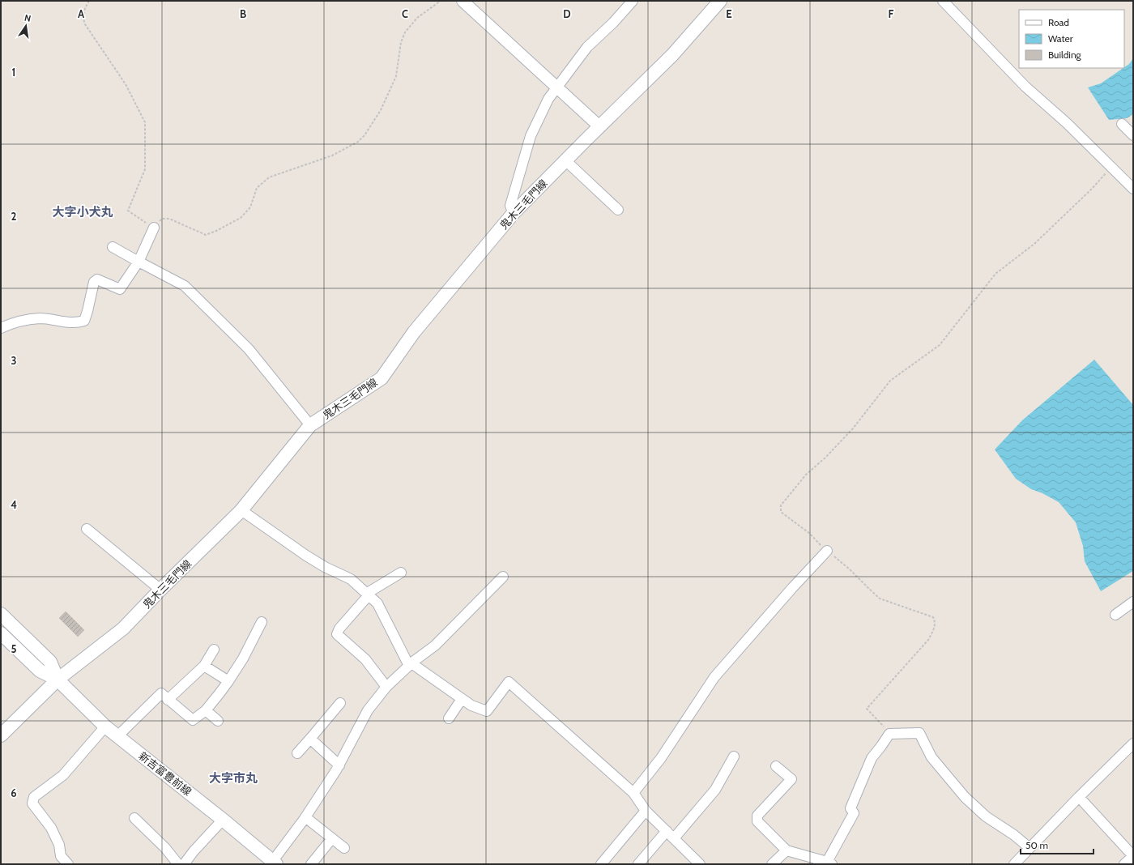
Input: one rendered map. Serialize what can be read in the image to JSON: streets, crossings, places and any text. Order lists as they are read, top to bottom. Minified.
{"streets":{"main road":["鬼木三毛門線","新吉富豊前線"]},"crossings":[["鬼木三毛門線","新吉富豊前線"]],"districts":["大字小犬丸","大字市丸"],"legend":["Road","Water","Building"],"scale_bar":"50 m","north":"top","grid":{"columns":["A","B","C","D","E","F"],"rows":["1","2","3","4","5","6"]}}
